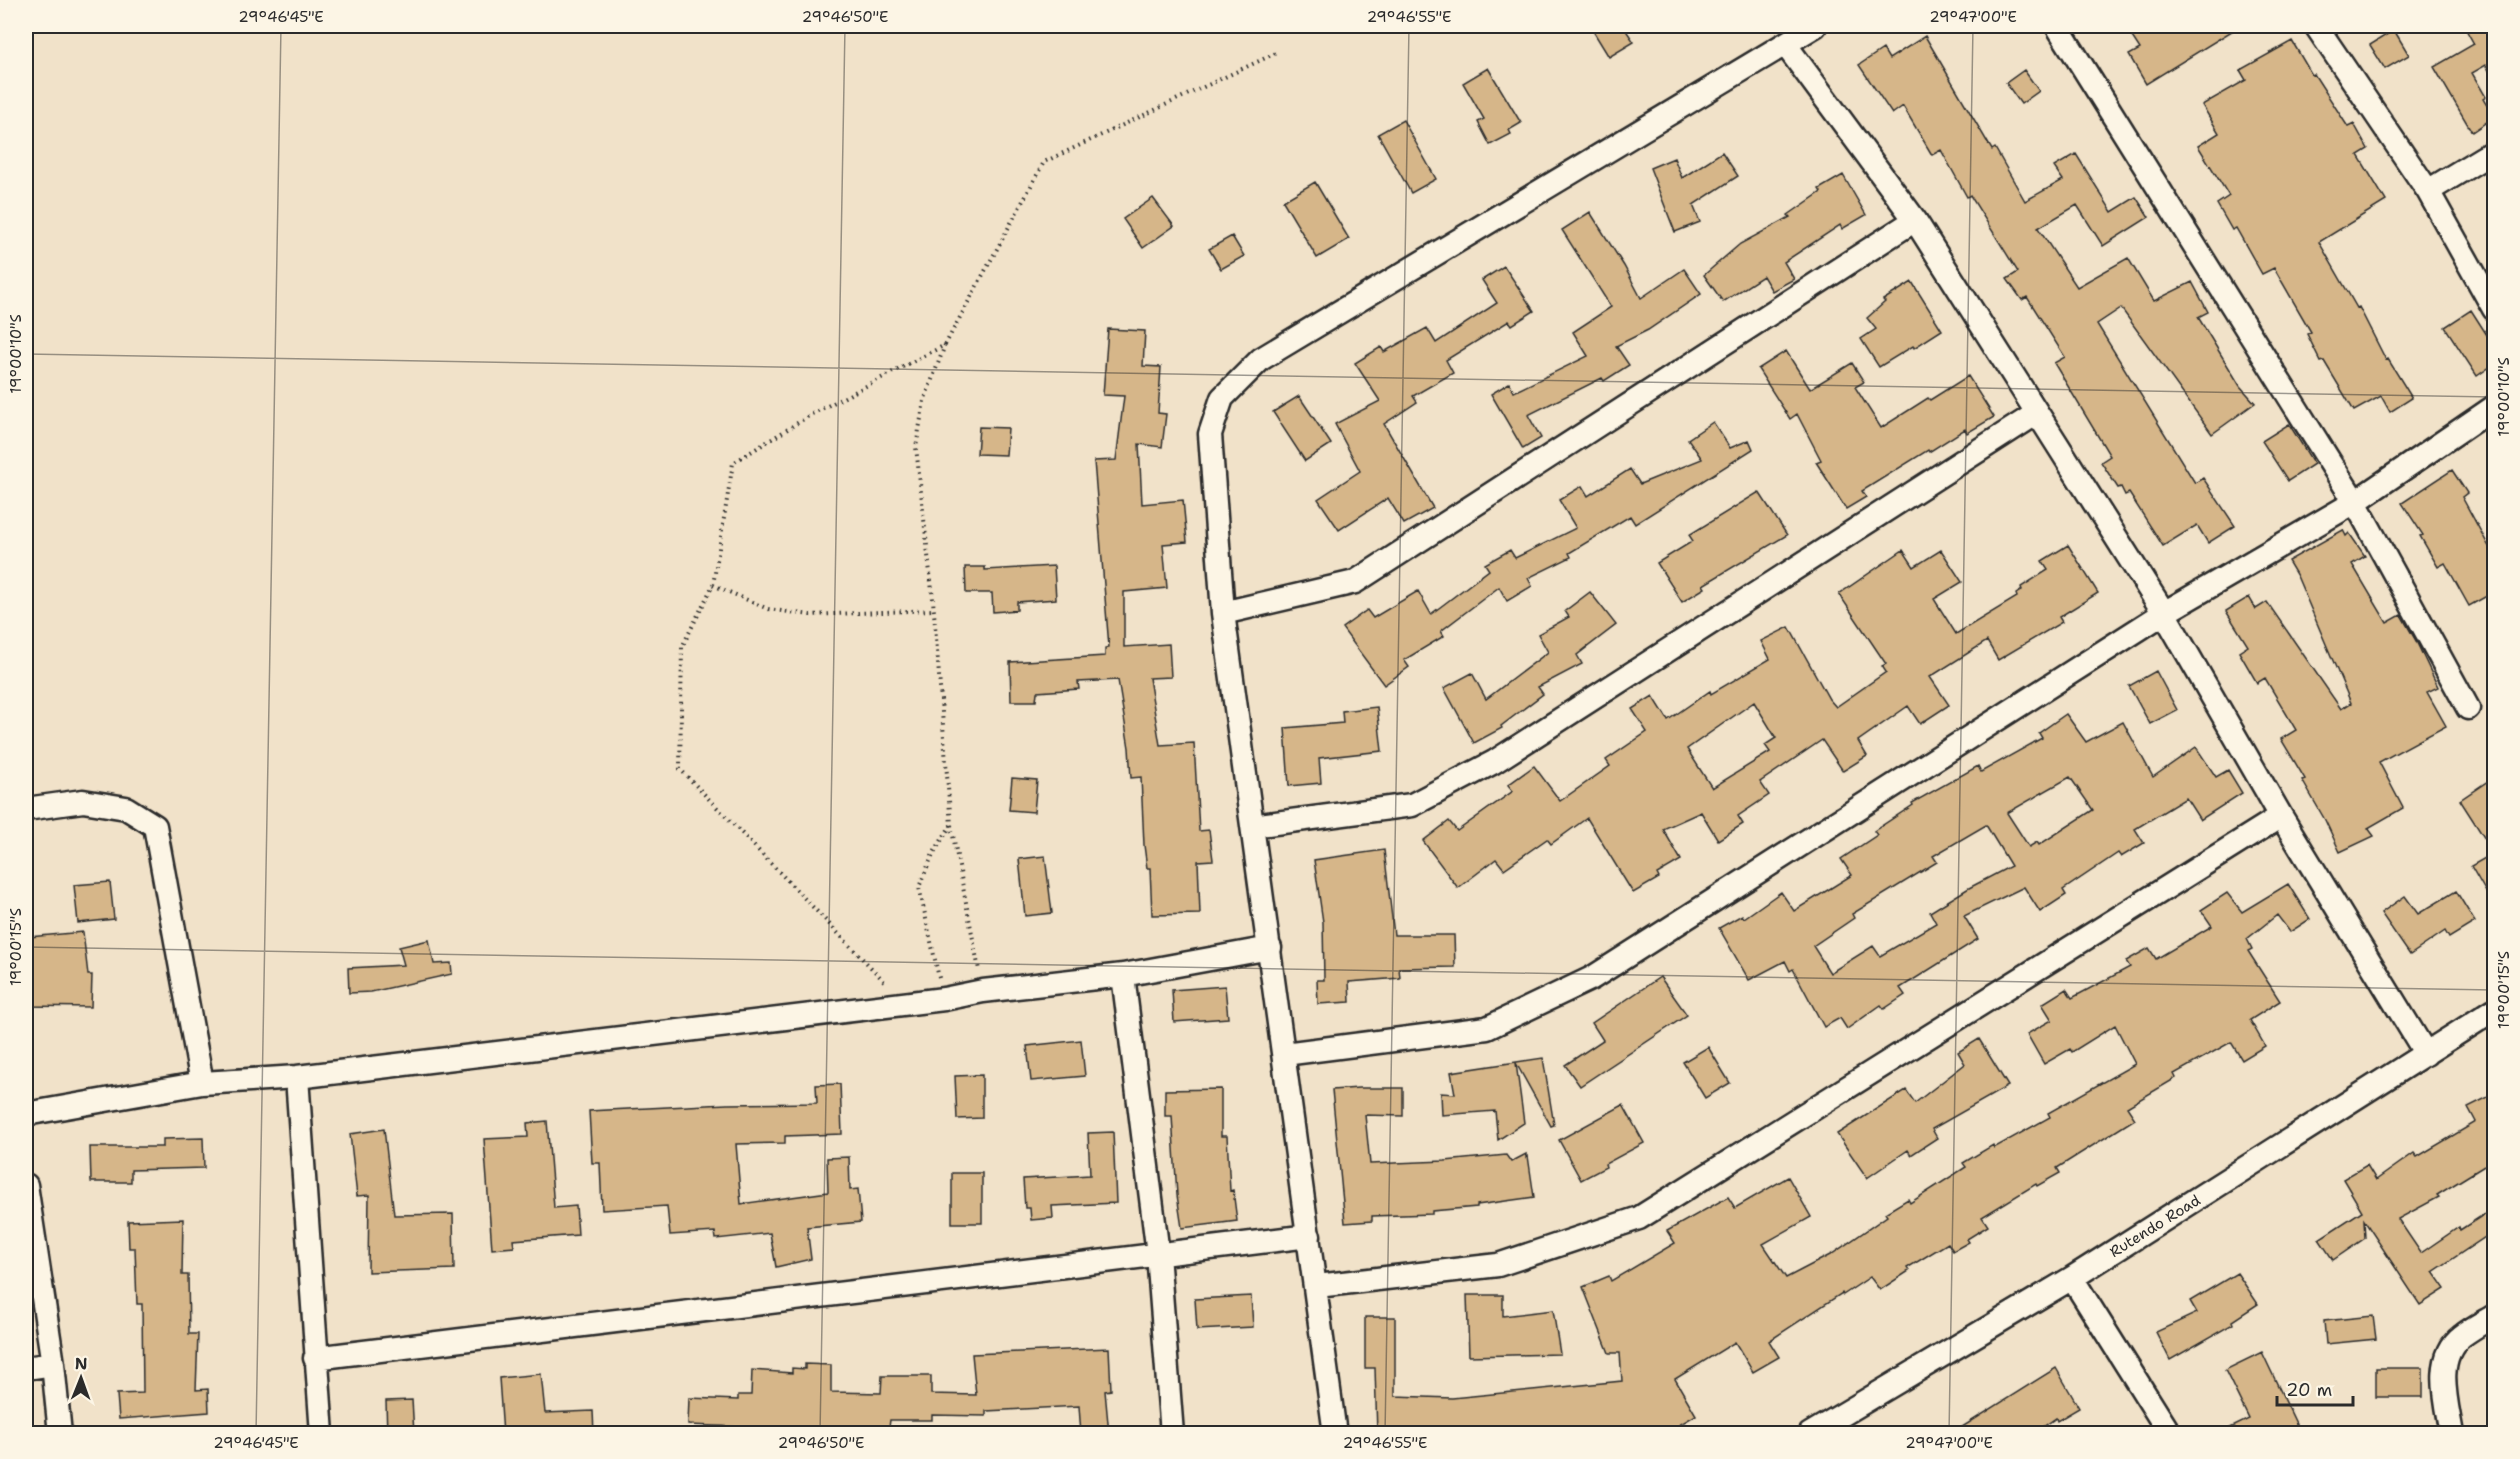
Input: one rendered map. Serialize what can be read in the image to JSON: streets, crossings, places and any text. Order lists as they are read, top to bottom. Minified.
{"streets":{"street":["Rutendo Road"]},"scale_bar":"20 m","north":"top","coordinates":["29°46'45\"E","29°46'50\"E","29°46'55\"E","29°47'00\"E","19°00'10\"S","19°00'15\"S"]}
